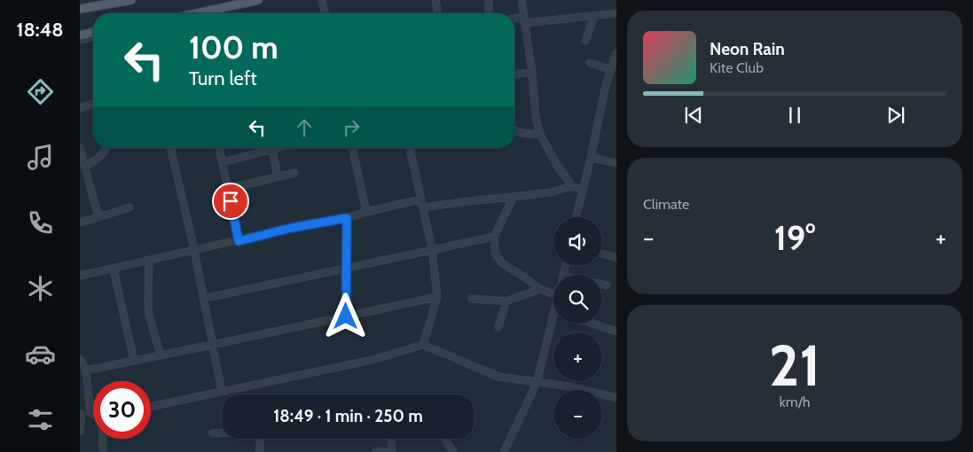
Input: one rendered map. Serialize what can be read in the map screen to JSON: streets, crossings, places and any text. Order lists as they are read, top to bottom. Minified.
{"page":{"tabs":"18:48","turn":["100 m","Turn left"],"song":["Neon Rain","Kite Club"],"tile":["Climate",["21","km/h"]],"map_buttons":["+","−"],"heat":["−","19°","+"],"limit":"30","trip":"18:49 · 1 min · 250 m"}}
